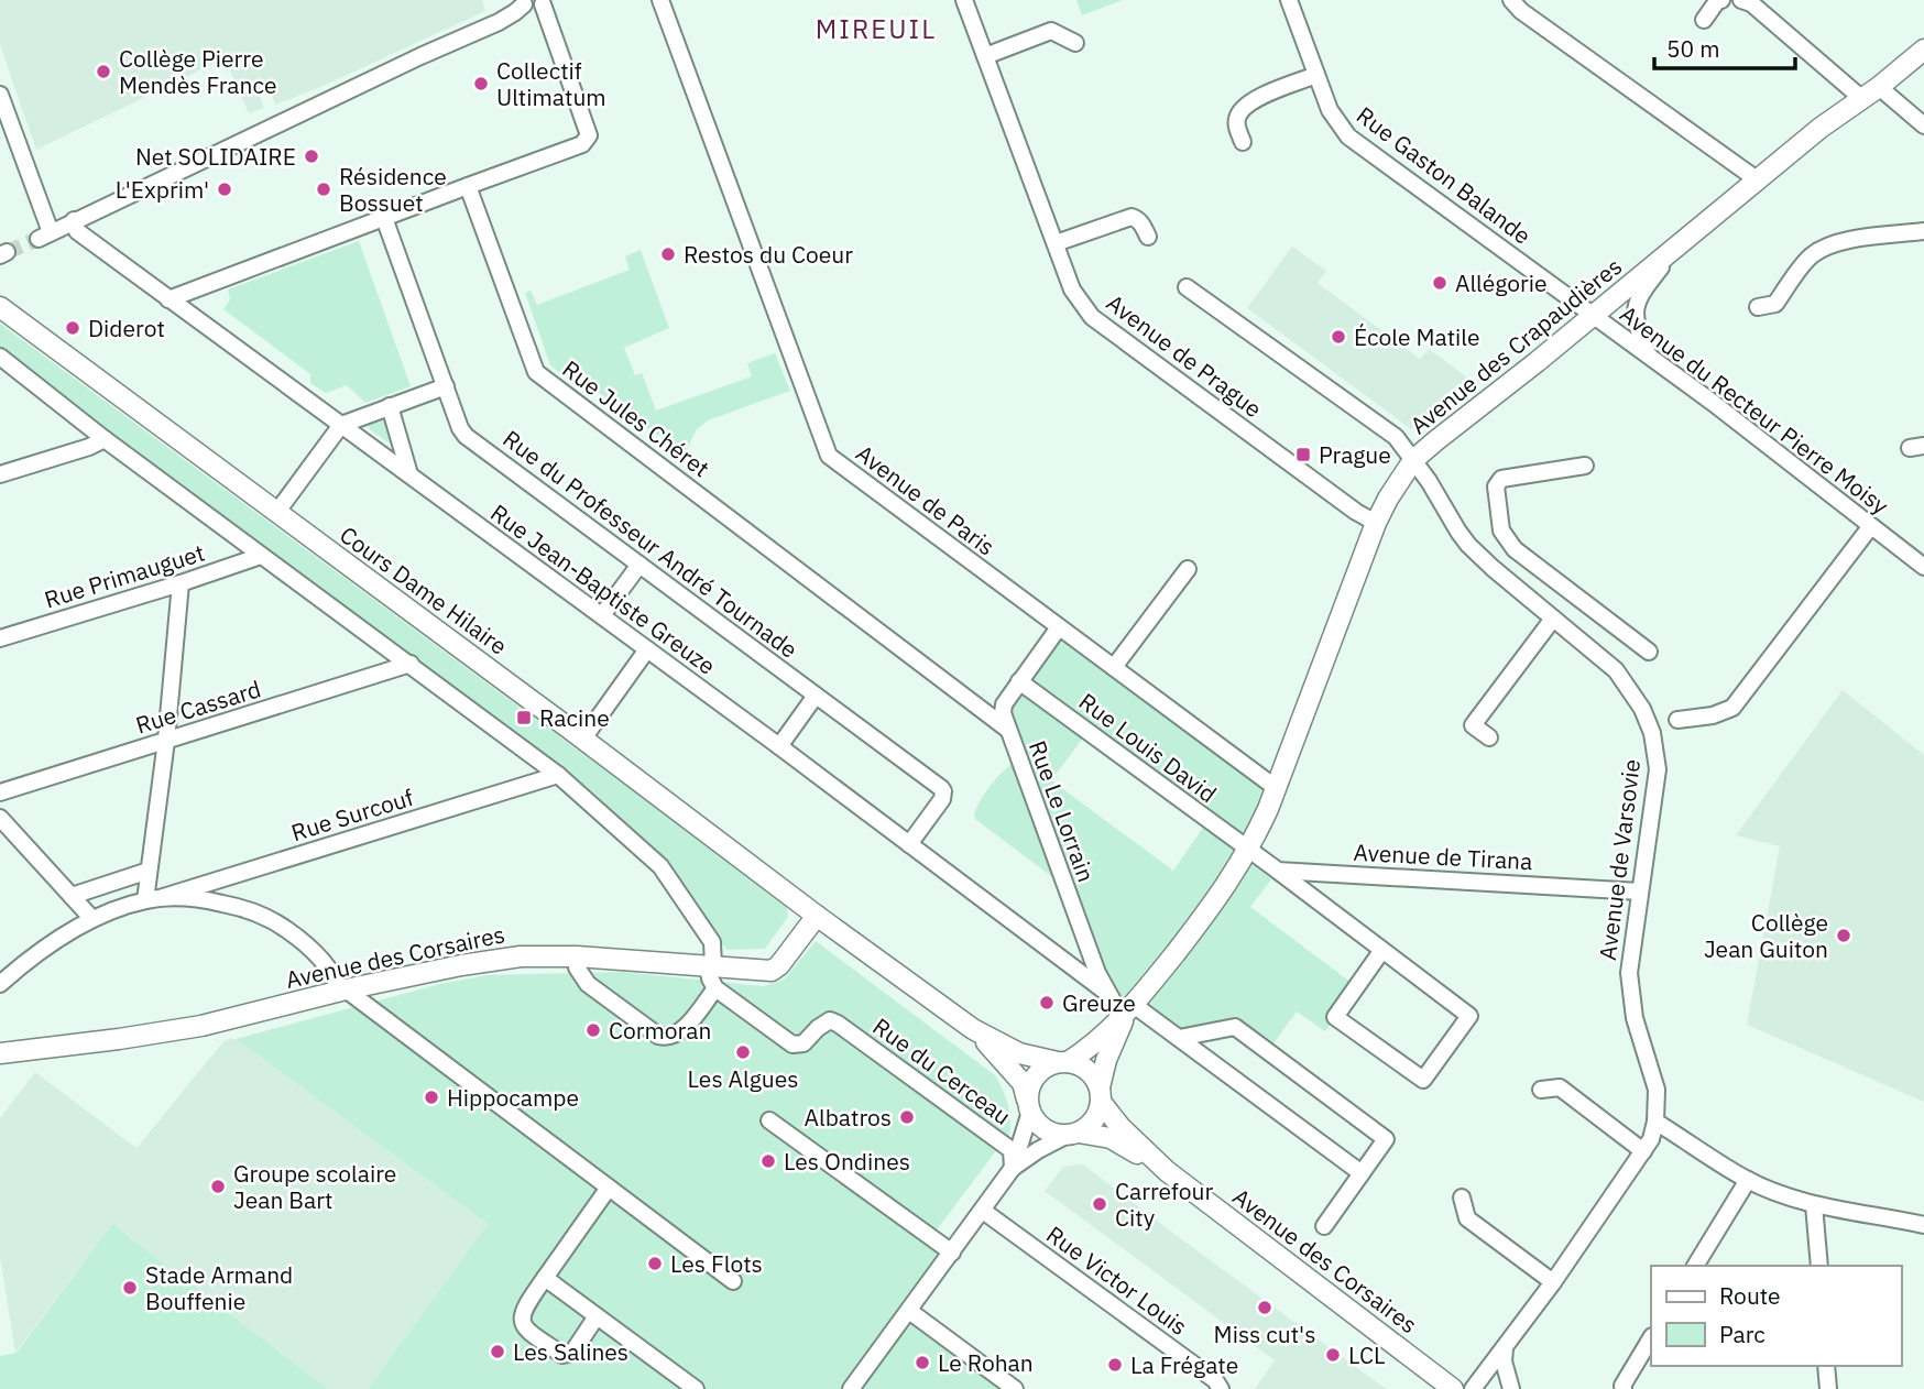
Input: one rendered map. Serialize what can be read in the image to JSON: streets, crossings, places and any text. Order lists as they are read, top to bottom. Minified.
{"streets":{"street":["Rue Gaston Balande","Avenue des Crapaudières","Avenue de Prague","Avenue du Recteur Pierre Moisy","Rue Jules Chéret","Avenue de Paris","Rue du Professeur André Tournade","Rue Primauguet","Rue Jean-Baptiste Greuze","Cours Dame Hilaire","Rue Cassard","Rue Louis David","Rue Le Lorrain","Rue Surcouf","Avenue de Tirana","Avenue de Varsovie","Avenue des Corsaires","Rue du Cerceau","Rue Victor Louis"]},"crossings":[["Rue Gaston Balande","Avenue des Crapaudières"],["Rue Gaston Balande","Avenue du Recteur Pierre Moisy"],["Avenue des Crapaudières","Avenue de Prague"],["Avenue des Crapaudières","Avenue du Recteur Pierre Moisy"],["Avenue des Crapaudières","Avenue de Paris"],["Avenue des Crapaudières","Rue Louis David"],["Avenue des Crapaudières","Rue Le Lorrain"],["Avenue des Crapaudières","Avenue de Varsovie"],["Avenue des Crapaudières","Avenue des Corsaires"],["Rue Jules Chéret","Rue Le Lorrain"],["Avenue de Paris","Rue Le Lorrain"],["Rue du Professeur André Tournade","Rue Jean-Baptiste Greuze"],["Rue Jean-Baptiste Greuze","Rue Le Lorrain"],["Cours Dame Hilaire","Avenue des Corsaires"],["Rue Louis David","Rue Le Lorrain"],["Avenue de Tirana","Avenue de Varsovie"]],"districts":["MIREUIL"],"places":{"other":["Collège Pierre Mendès France","Collectif Ultimatum","Net SOLIDAIRE","L'Exprim'","Résidence Bossuet","Restos du Coeur","Allégorie","Diderot","École Matile","Collège Jean Guiton","Greuze","Cormoran","Les Algues","Hippocampe","Albatros","Les Ondines","Groupe scolaire Jean Bart","Carrefour City","Les Flots","Stade Armand Bouffenie","Miss cut's","Les Salines","LCL","Le Rohan","La Frégate"],"transit":["Prague","Racine"]},"legend":["Route","Parc"],"scale_bar":"50 m"}
